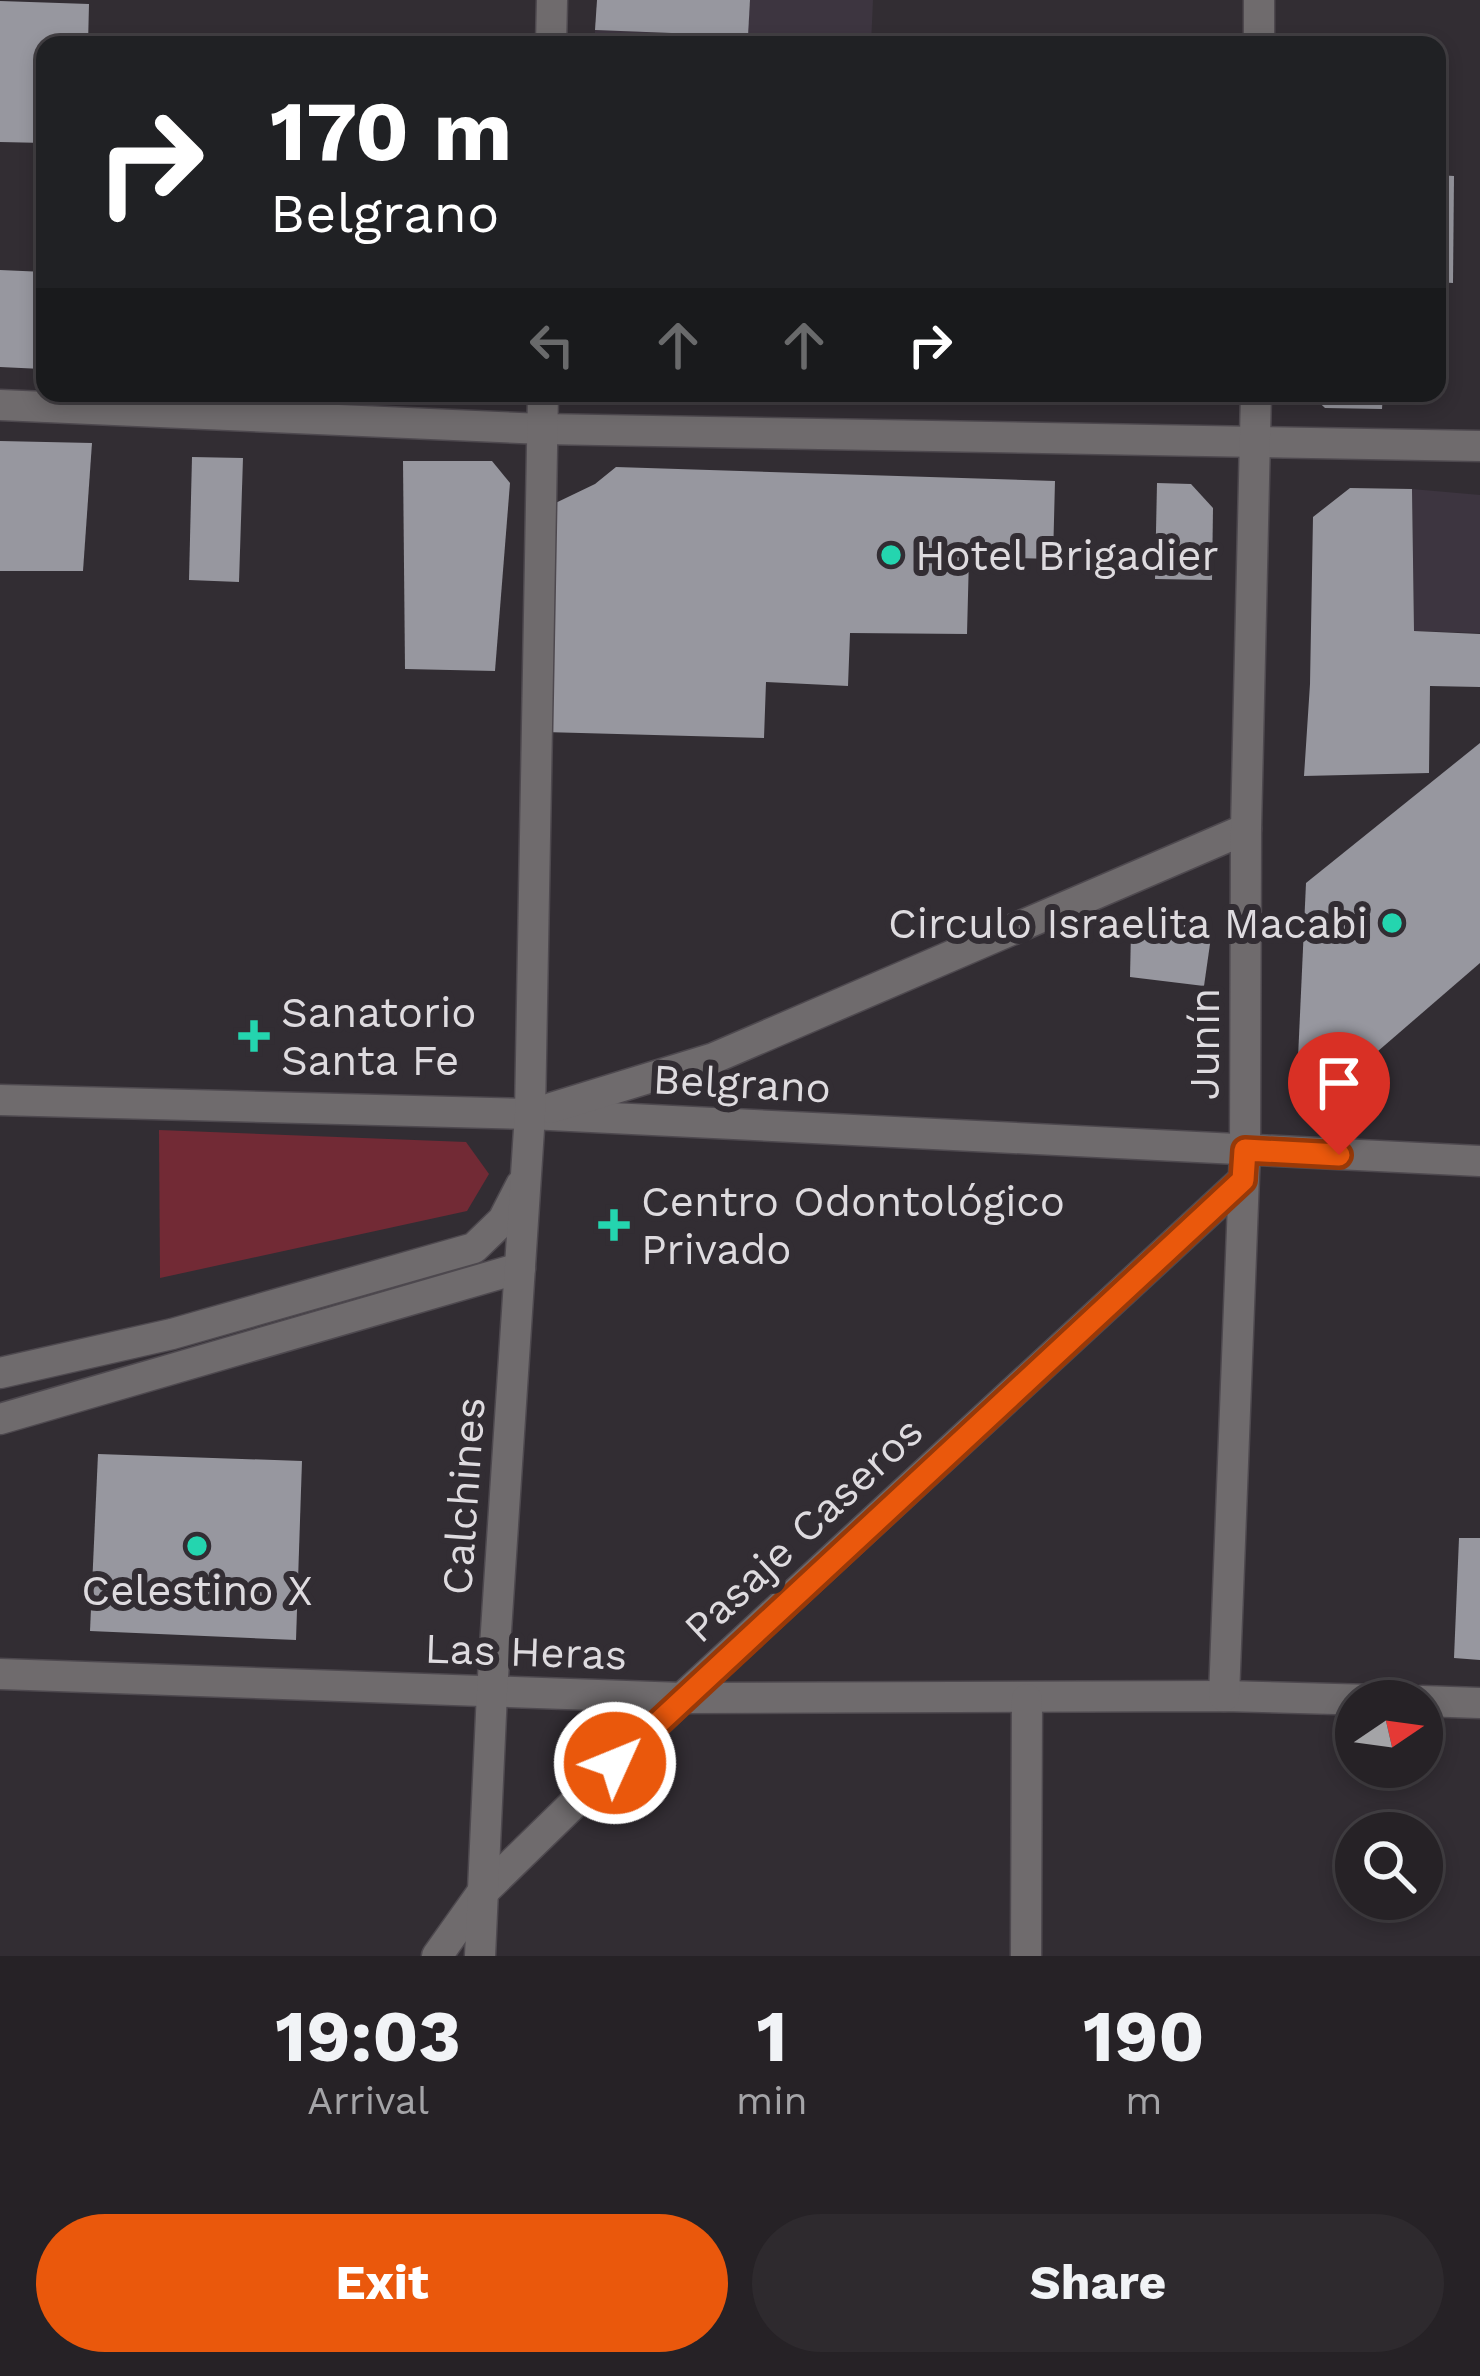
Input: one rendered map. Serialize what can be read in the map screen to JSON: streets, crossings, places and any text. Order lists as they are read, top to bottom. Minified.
{"streets":{"street":["Junín","Belgrano","Calchines","Pasaje Caseros","Las Heras"]},"crossings":[["Junín","Belgrano"],["Junín","Pasaje Caseros"],["Junín","Las Heras"],["Belgrano","Calchines"],["Belgrano","Pasaje Caseros"],["Calchines","Pasaje Caseros"],["Calchines","Las Heras"],["Pasaje Caseros","Las Heras"]],"places":{"other":["Hotel Brigadier","Circulo Israelita Macabi","Celestino X"],"health":["Sanatorio Santa Fe","Centro Odontológico Privado"]},"north":"right","page":{"turn":["170 m","Belgrano"],"eta":["19:03","Arrival","1","min","190","m"],"buttons":["Exit","Share"]}}
